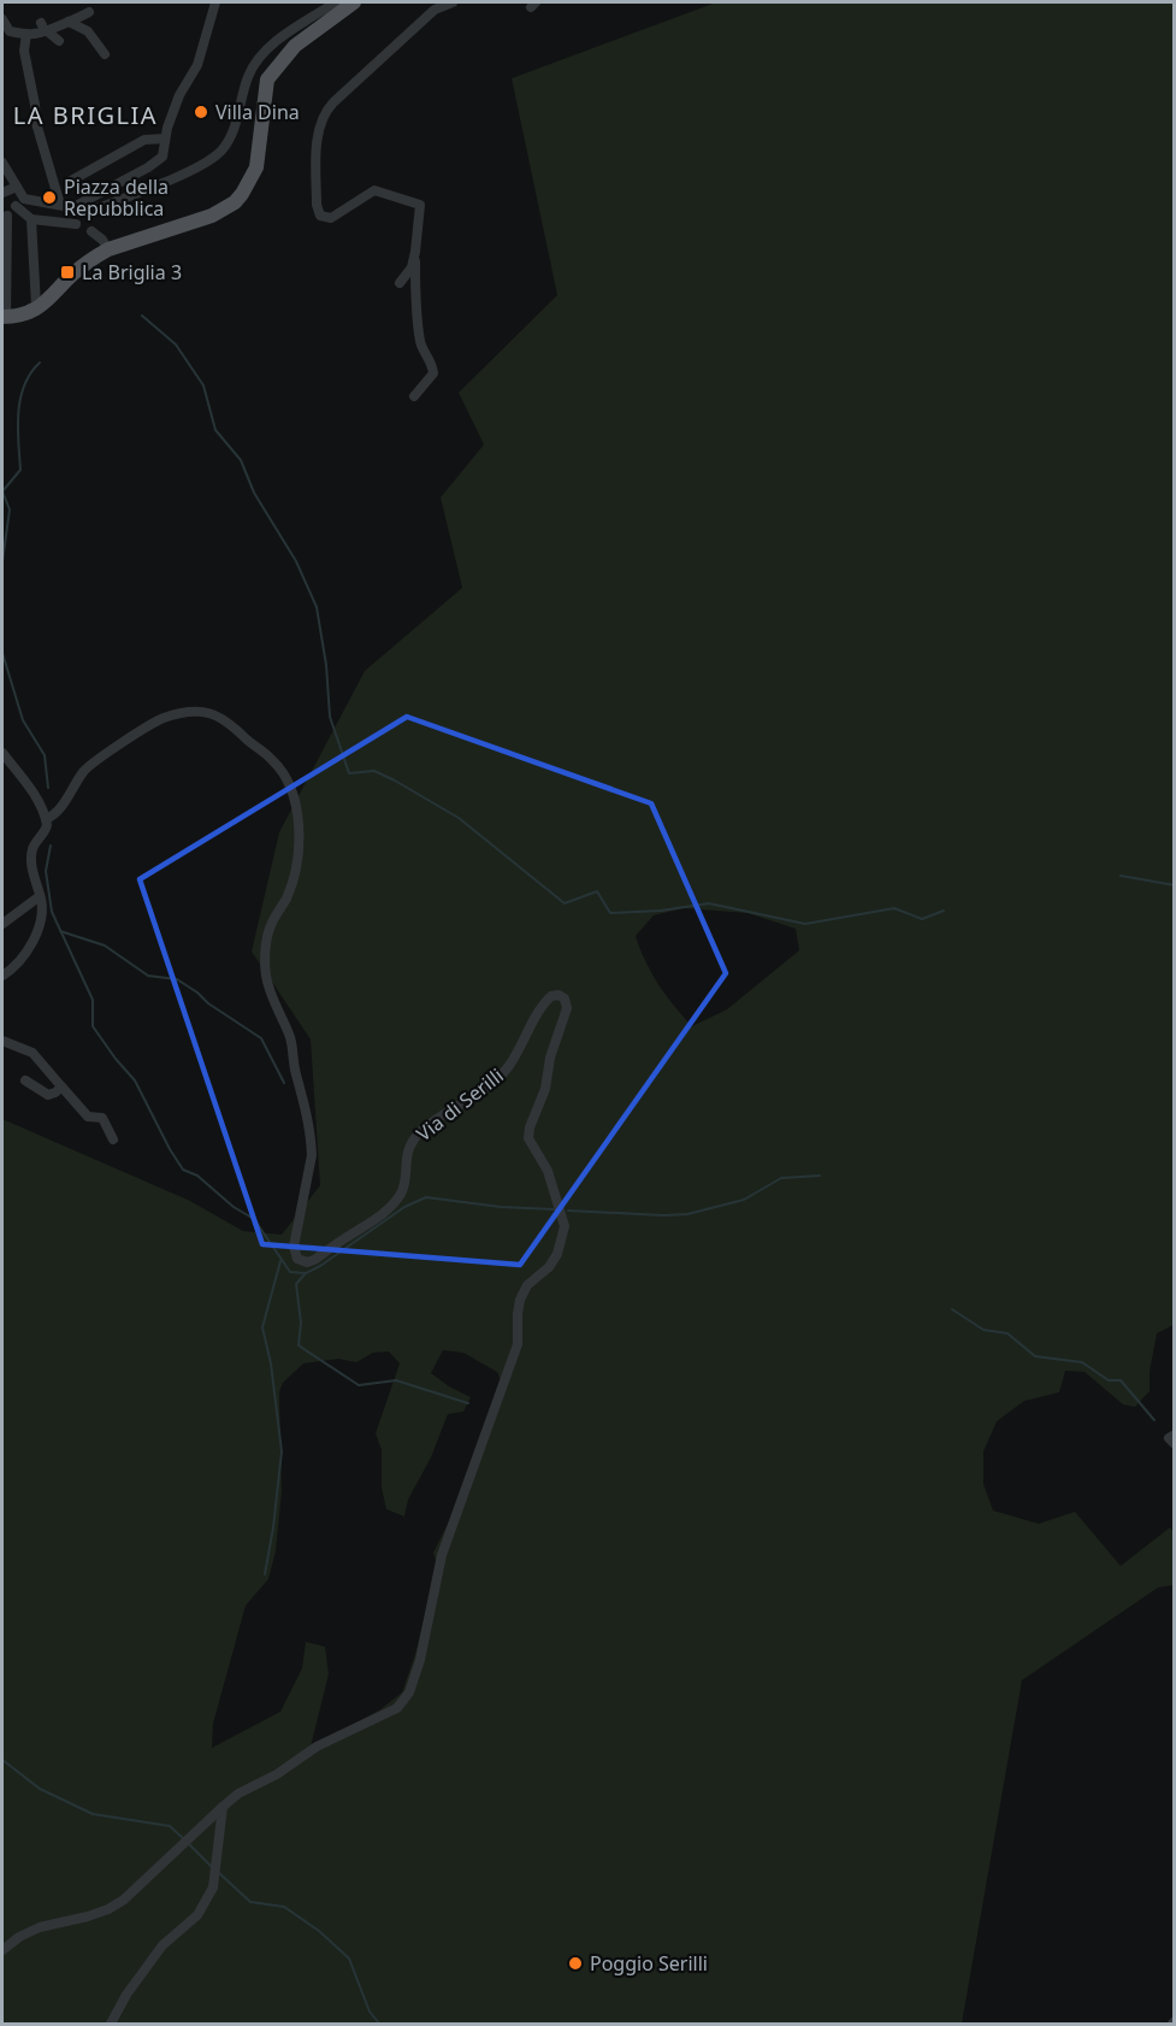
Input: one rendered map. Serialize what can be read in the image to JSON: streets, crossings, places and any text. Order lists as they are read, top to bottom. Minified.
{"streets":{"street":["Via di Serilli"]},"districts":["LA BRIGLIA"],"places":{"other":["Villa Dina","Piazza della Repubblica","Poggio Serilli"],"transit":["La Briglia 3"]}}
